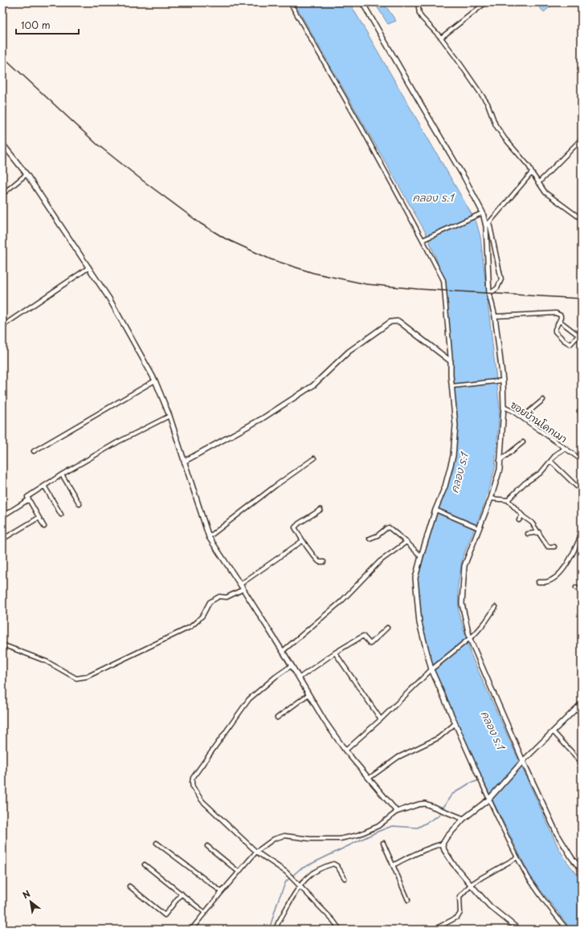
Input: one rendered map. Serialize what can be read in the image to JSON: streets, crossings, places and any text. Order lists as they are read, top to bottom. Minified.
{"streets":{"street":["ซอยบ้านโคกเมา"]},"water":["คลอง ร.1"],"scale_bar":"100 m","north":"top left"}
